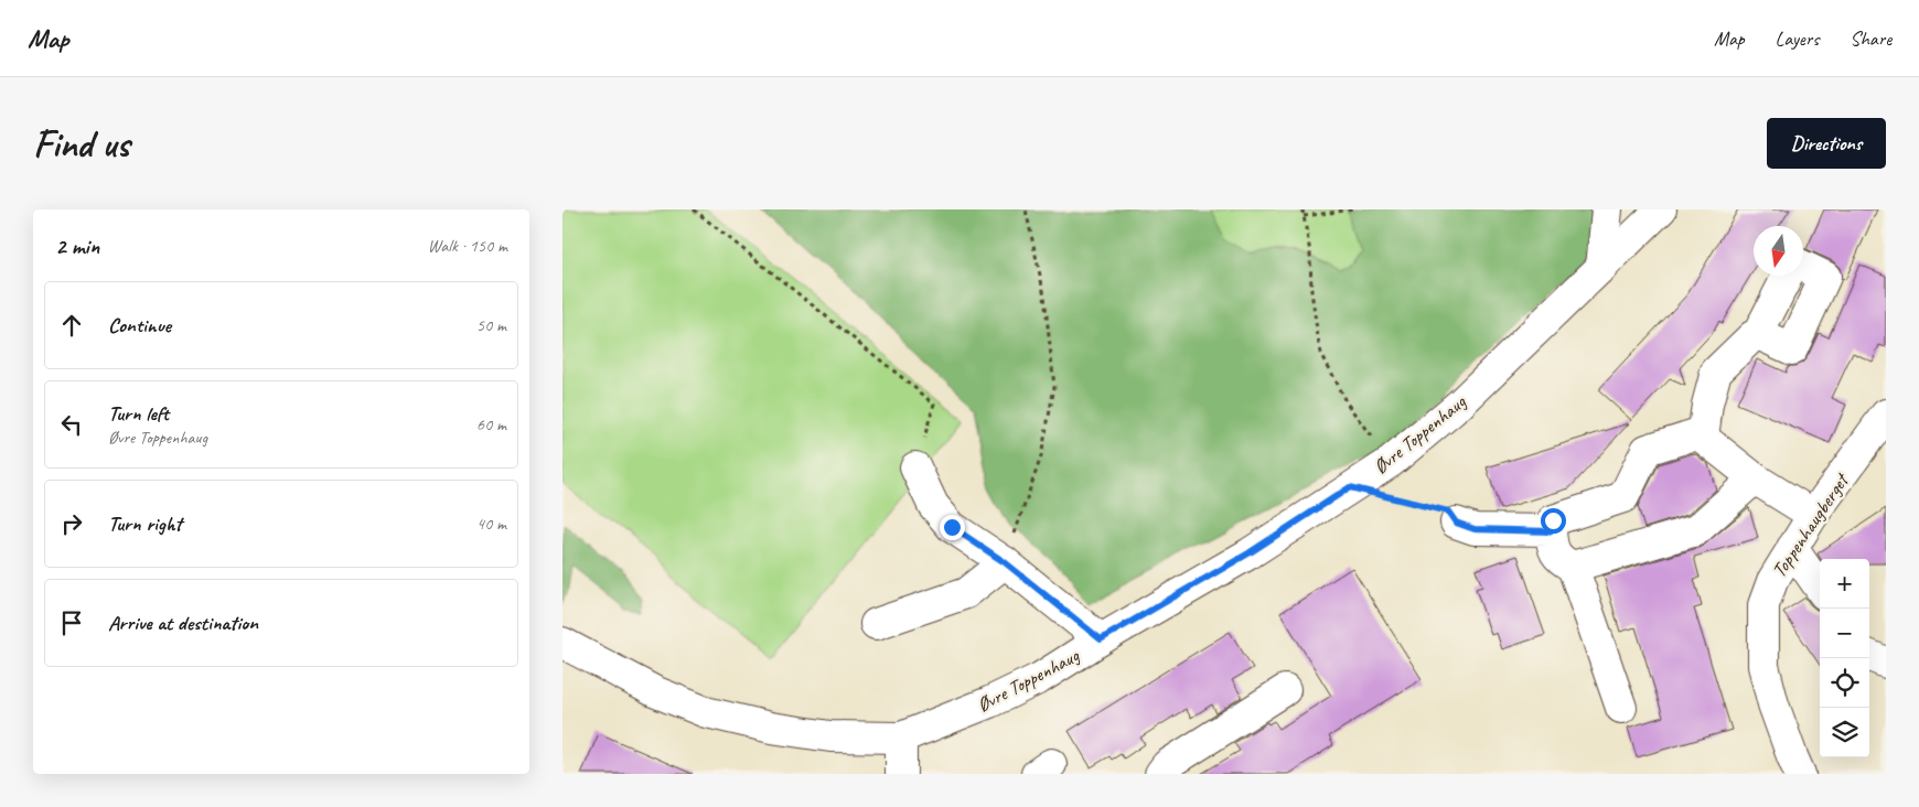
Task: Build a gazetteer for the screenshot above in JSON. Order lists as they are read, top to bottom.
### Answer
{
  "streets": {
    "street": ["Øvre Toppenhaug", "Toppenhaugberget"]
  },
  "north": "bottom",
  "page": {
    "header": "Map",
    "nav": ["Map", "Layers", "Share"],
    "buttons": "Directions",
    "title": "Find us",
    "heading": ["2 min", "Walk · 150 m"],
    "list": [
      ["Continue", "50 m"],
      ["Turn left", "Øvre Toppenhaug", "60 m"],
      ["Turn right", "40 m"],
      "Arrive at destination"
    ],
    "map_buttons": ["+", "−"]
  }
}
